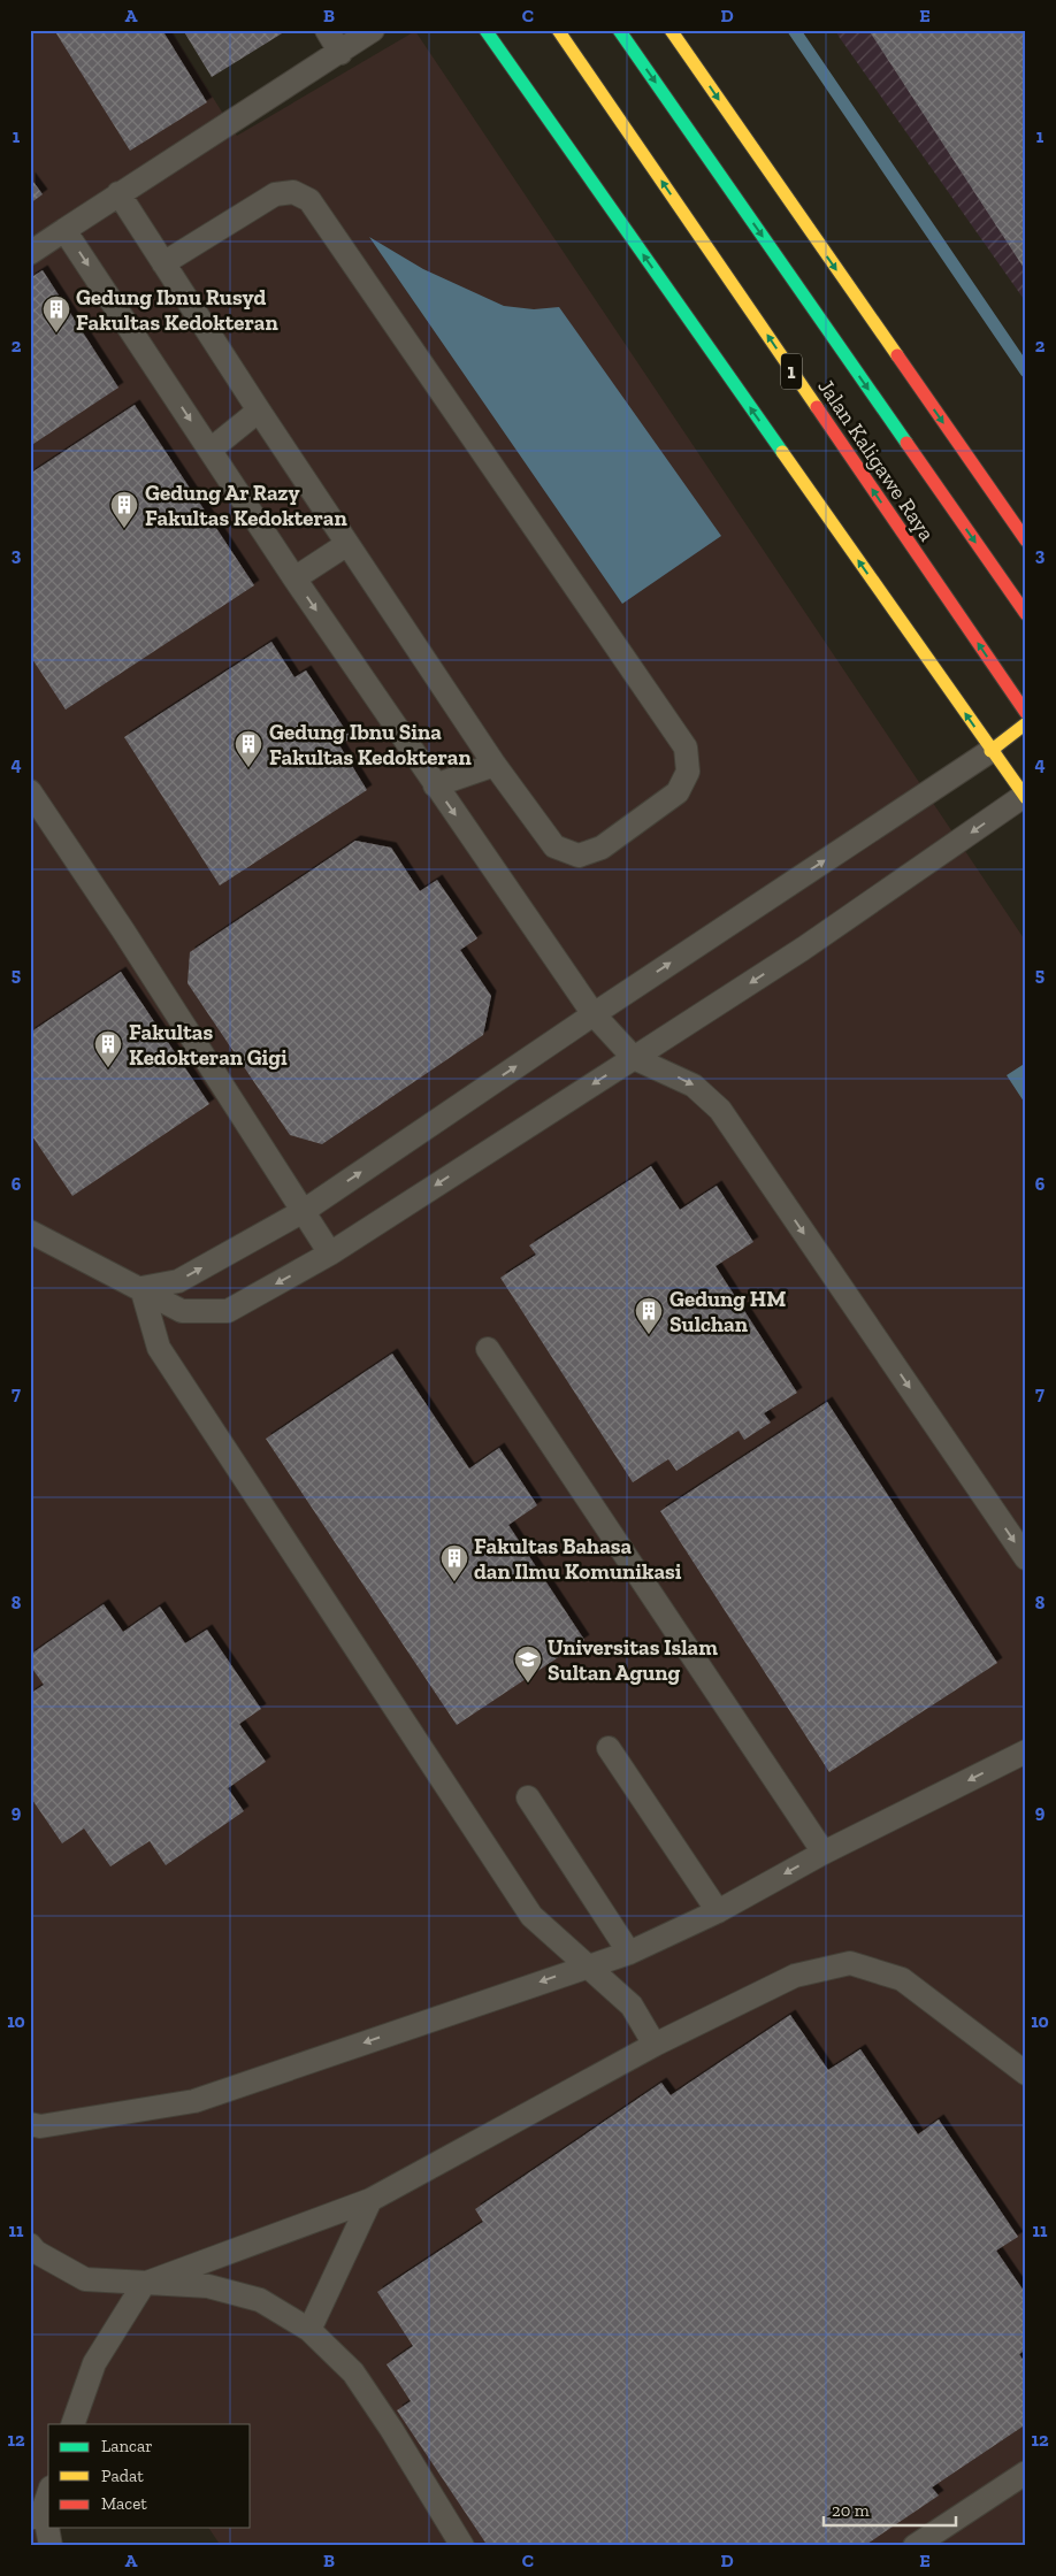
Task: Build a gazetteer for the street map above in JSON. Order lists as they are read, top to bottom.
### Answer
{
  "streets": {
    "highway": ["1", "Jalan Kaligawe Raya"]
  },
  "places": {
    "building": [
      "Gedung Ibnu Rusyd Fakultas Kedokteran",
      "Gedung Ar Razy Fakultas Kedokteran",
      "Gedung Ibnu Sina Fakultas Kedokteran",
      "Fakultas Kedokteran Gigi",
      "Gedung HM Sulchan",
      "Fakultas Bahasa dan Ilmu Komunikasi"
    ],
    "school or university": ["Universitas Islam Sultan Agung"]
  },
  "legend": ["Lancar", "Padat", "Macet"],
  "scale_bar": "20 m",
  "grid": {
    "columns": [
      "A",
      "B",
      "C",
      "D",
      "E"
    ],
    "rows": [
      "1",
      "2",
      "3",
      "4",
      "5",
      "6",
      "7",
      "8",
      "9",
      "10",
      "11",
      "12"
    ]
  }
}
